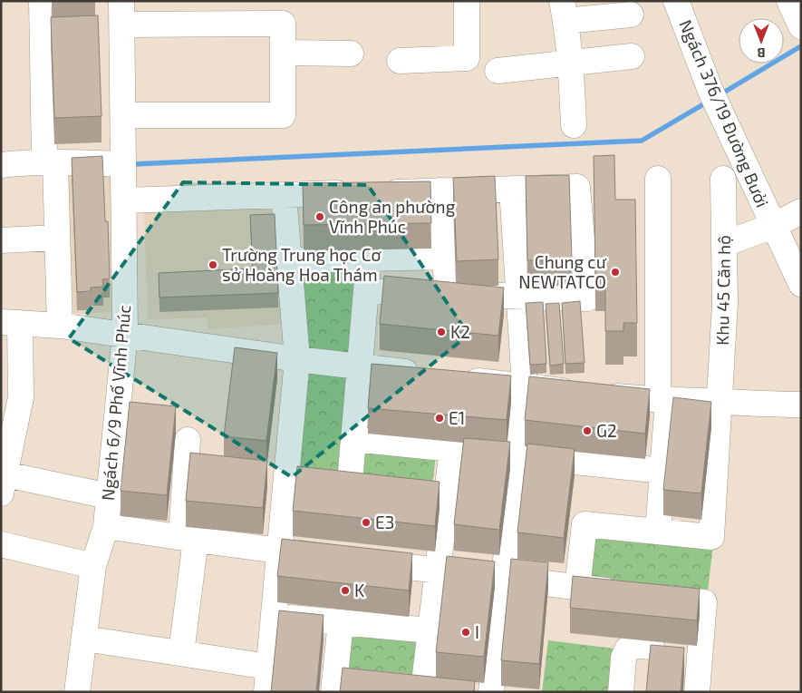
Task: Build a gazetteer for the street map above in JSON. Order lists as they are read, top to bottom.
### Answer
{
  "streets": {
    "street": ["Ngách 376/19 Đường Bưởi", "Khu 45 Căn hộ", "Ngách 6/9 Phố Vĩnh Phúc"]
  },
  "places": [
    "Công an phường Vĩnh Phúc",
    "Trường Trung học Cơ sở Hoàng Hoa Thám",
    "Chung cư NEWTATCO",
    "K2",
    "E1",
    "G2",
    "E3",
    "K",
    "I"
  ],
  "north": "bottom"
}
